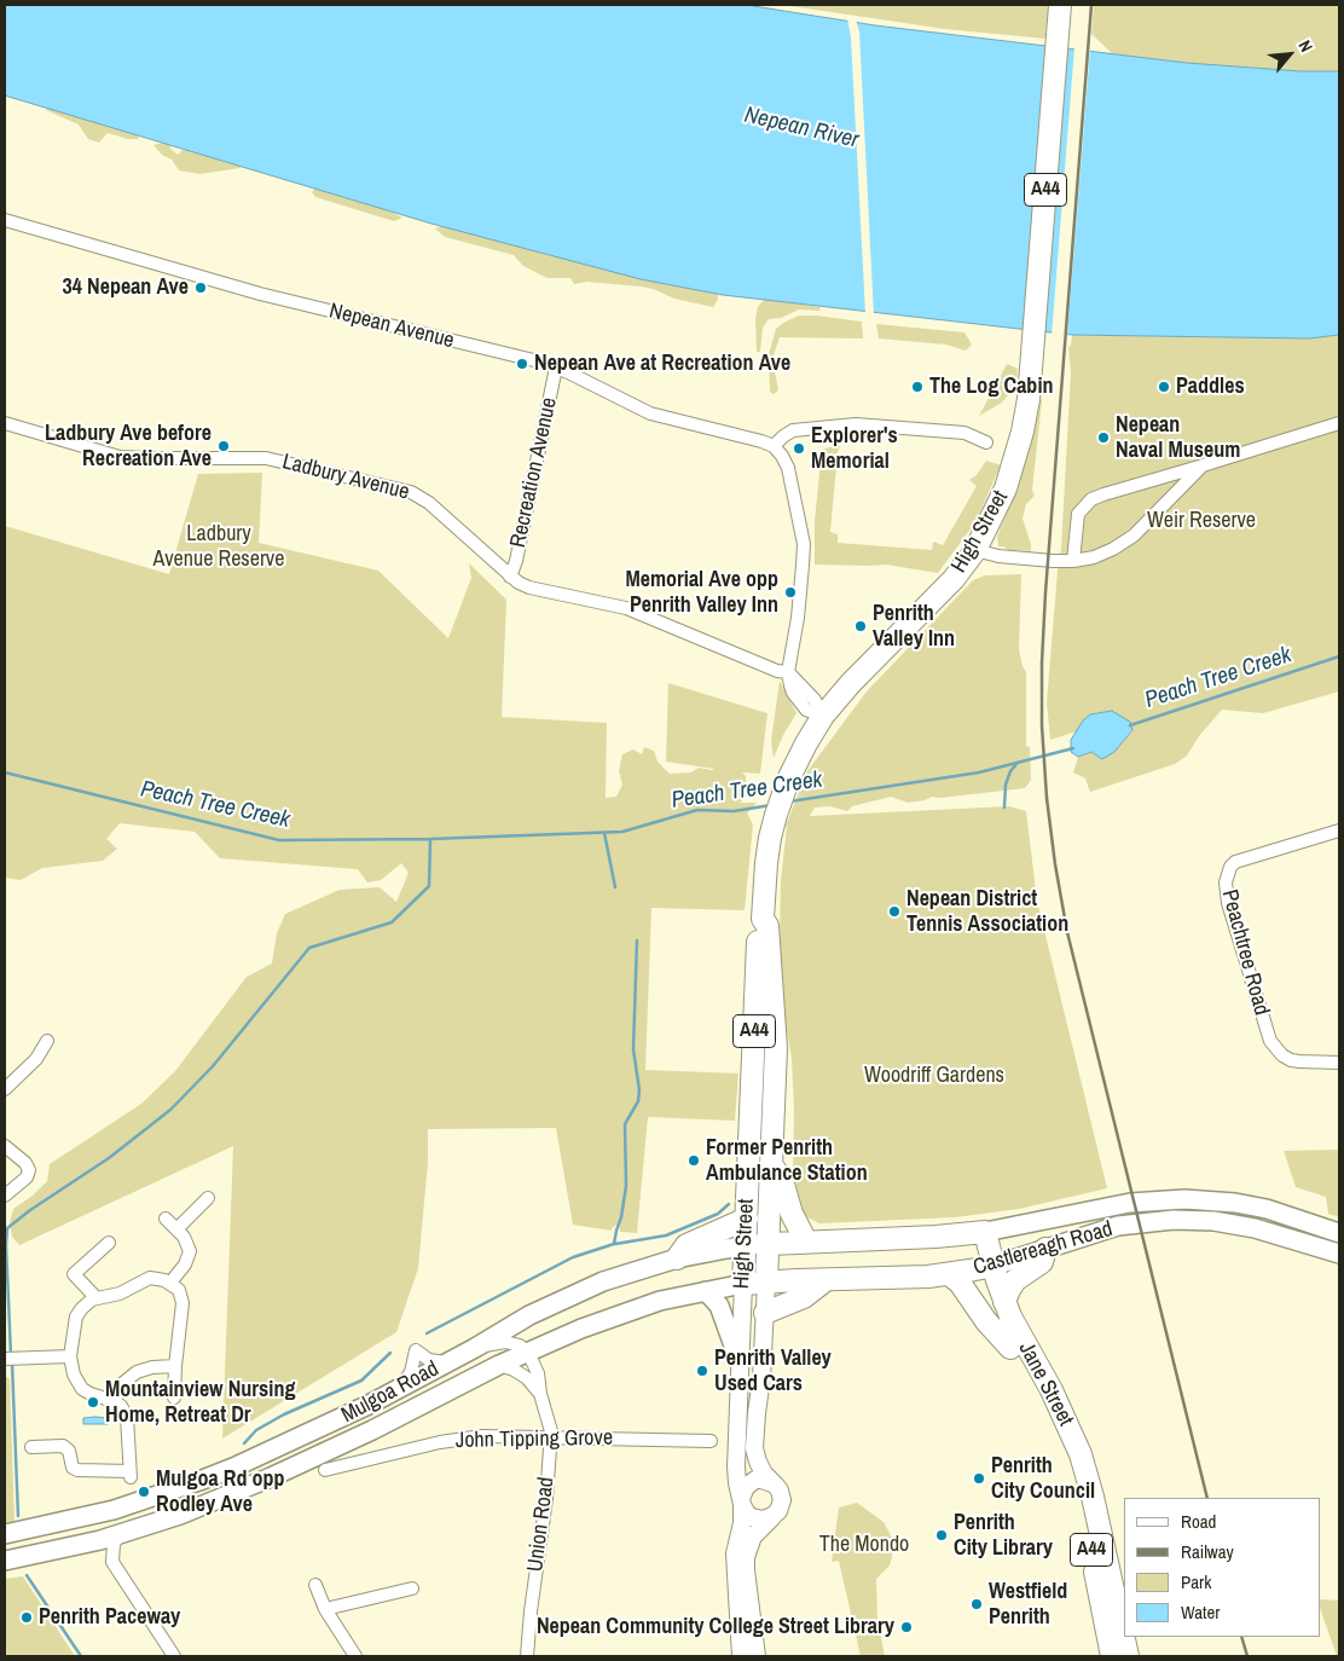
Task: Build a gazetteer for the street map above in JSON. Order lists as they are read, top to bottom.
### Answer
{
  "streets": {
    "highway": [
      "A44",
      "High Street",
      "Castlereagh Road",
      "Jane Street"
    ],
    "main road": ["Mulgoa Road"],
    "street": [
      "Nepean Avenue",
      "Recreation Avenue",
      "Ladbury Avenue",
      "Peachtree Road",
      "John Tipping Grove",
      "Union Road"
    ]
  },
  "crossings": [
    ["A44", "Castlereagh Road"],
    ["A44", "Jane Street"],
    ["Nepean Avenue", "Recreation Avenue"],
    ["Recreation Avenue", "Ladbury Avenue"],
    ["High Street", "Castlereagh Road"],
    ["High Street", "Mulgoa Road"],
    ["Castlereagh Road", "Jane Street"],
    ["Castlereagh Road", "Mulgoa Road"],
    ["Mulgoa Road", "Union Road"],
    ["John Tipping Grove", "Union Road"]
  ],
  "water": ["Nepean River", "Peach Tree Creek"],
  "parks": [
    "Weir Reserve",
    "Ladbury Avenue Reserve",
    "Woodriff Gardens",
    "The Mondo"
  ],
  "places": [
    "34 Nepean Ave",
    "Nepean Ave at Recreation Ave",
    "The Log Cabin",
    "Paddles",
    "Nepean Naval Museum",
    "Ladbury Ave before Recreation Ave",
    "Explorer's Memorial",
    "Memorial Ave opp Penrith Valley Inn",
    "Penrith Valley Inn",
    "Nepean District Tennis Association",
    "Former Penrith Ambulance Station",
    "Penrith Valley Used Cars",
    "Mountainview Nursing Home, Retreat Dr",
    "Penrith City Council",
    "Mulgoa Rd opp Rodley Ave",
    "Penrith City Library",
    "Westfield Penrith",
    "Penrith Paceway",
    "Nepean Community College Street Library"
  ],
  "legend": [
    "Road",
    "Railway",
    "Park",
    "Water"
  ],
  "north": "top right"
}
